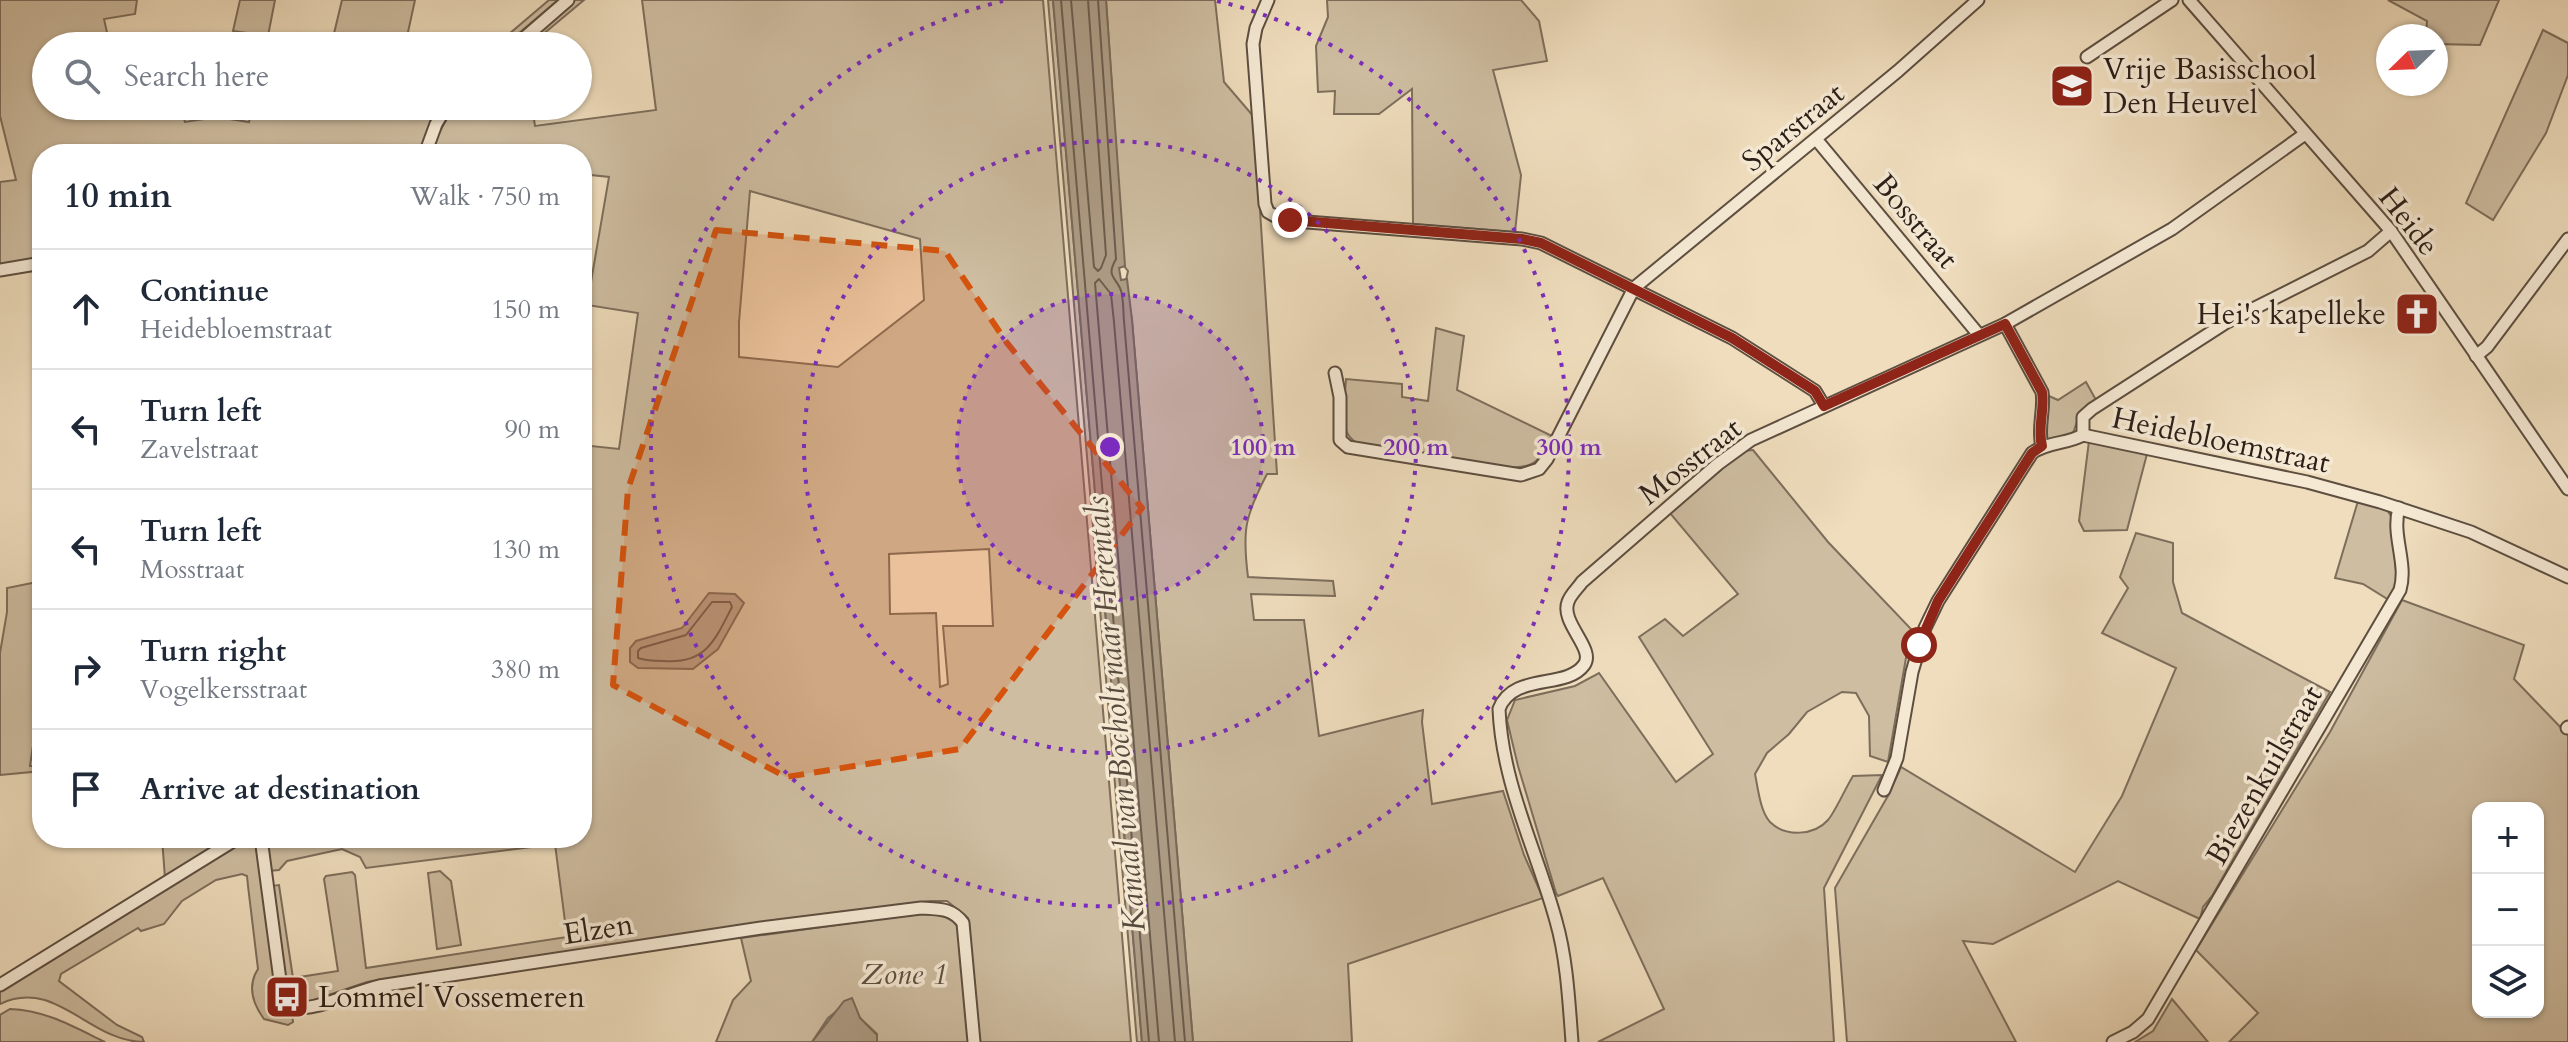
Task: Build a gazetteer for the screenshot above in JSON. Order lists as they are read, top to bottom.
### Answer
{
  "streets": {
    "street": [
      "Sparstraat",
      "Bosstraat",
      "Heide",
      "Heidebloemstraat",
      "Mosstraat",
      "Biezenkuilstraat",
      "Elzen"
    ]
  },
  "crossings": [
    ["Sparstraat", "Bosstraat"],
    ["Bosstraat", "Mosstraat"],
    ["Heide", "Mosstraat"],
    ["Heidebloemstraat", "Biezenkuilstraat"]
  ],
  "water": ["Kanaal van Bocholt naar Herentals"],
  "parks": ["Zone 1"],
  "places": {
    "school or university": ["Vrije Basisschool Den Heuvel"],
    "church": ["Hei's kapelleke"],
    "bus stop": ["Lommel Vossemeren"]
  },
  "north": "bottom left",
  "page": {
    "search": "Search here",
    "heading": ["10 min", "Walk · 750 m"],
    "list": [
      ["Continue", "Heidebloemstraat", "150 m"],
      ["Turn left", "Zavelstraat", "90 m"],
      ["Turn left", "Mosstraat", "130 m"],
      ["Turn right", "Vogelkersstraat", "380 m"],
      "Arrive at destination"
    ],
    "map_buttons": ["+", "−"]
  },
  "rings": ["100 m", "200 m", "300 m"]
}
